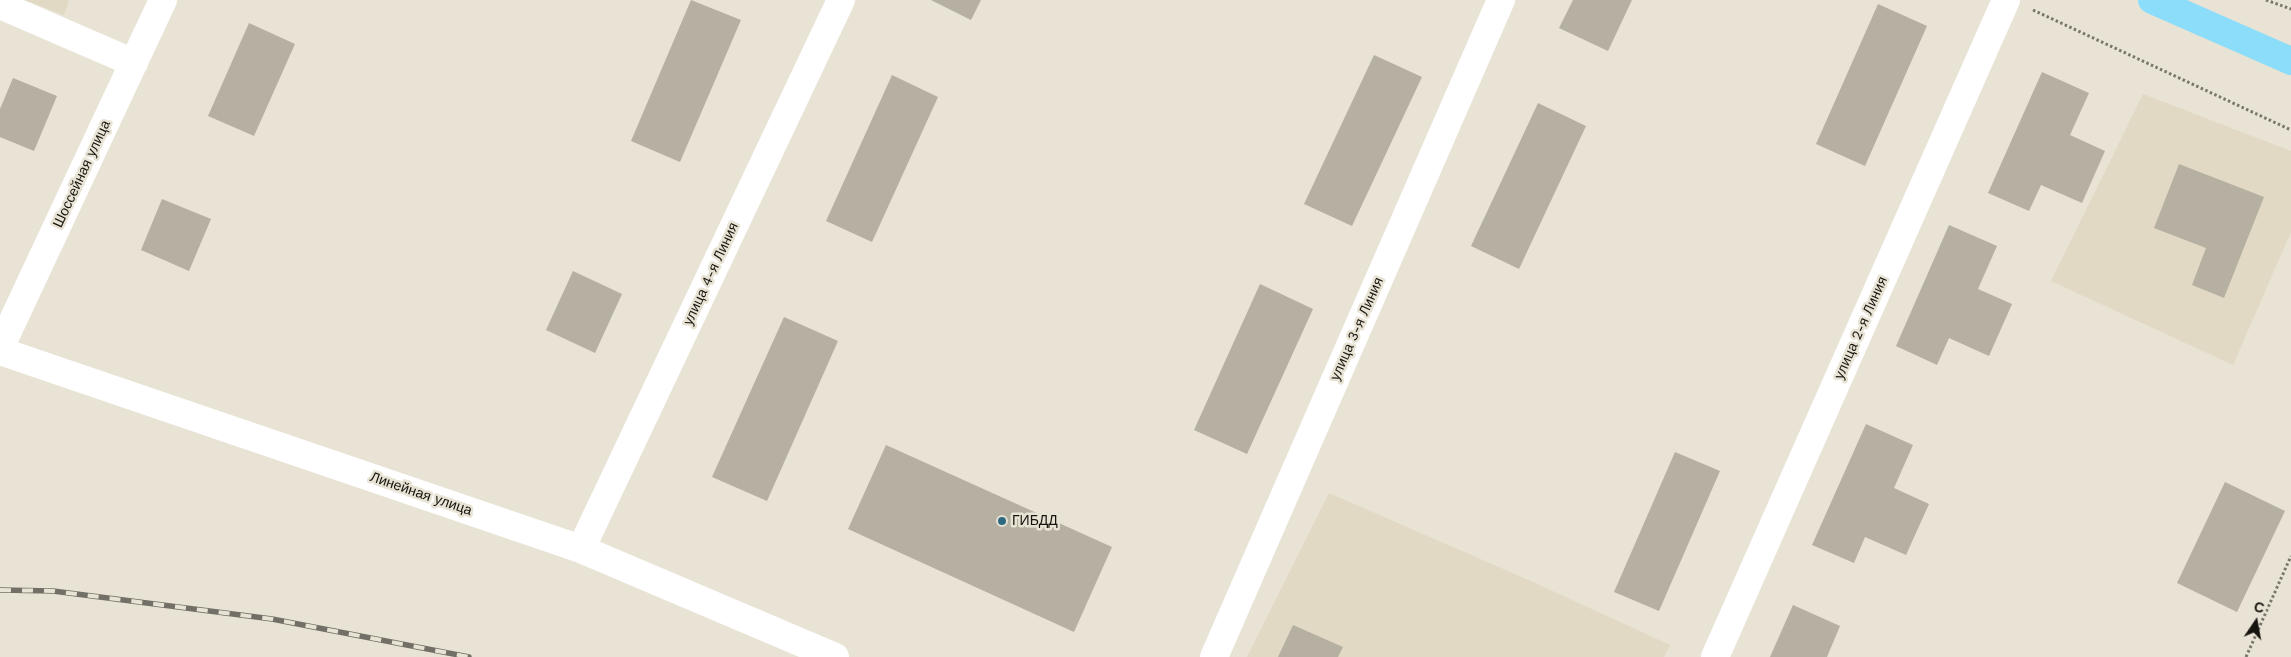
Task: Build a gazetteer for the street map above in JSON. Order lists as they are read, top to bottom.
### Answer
{
  "streets": {
    "street": [
      "Шоссейная улица",
      "улица 4-я Линия",
      "улица 2-я Линия",
      "улица 3-я Линия",
      "Линейная улица"
    ]
  },
  "crossings": [
    ["Шоссейная улица", "Линейная улица"],
    ["улица 4-я Линия", "Линейная улица"]
  ],
  "places": ["ГИБДД"],
  "north": "top"
}
